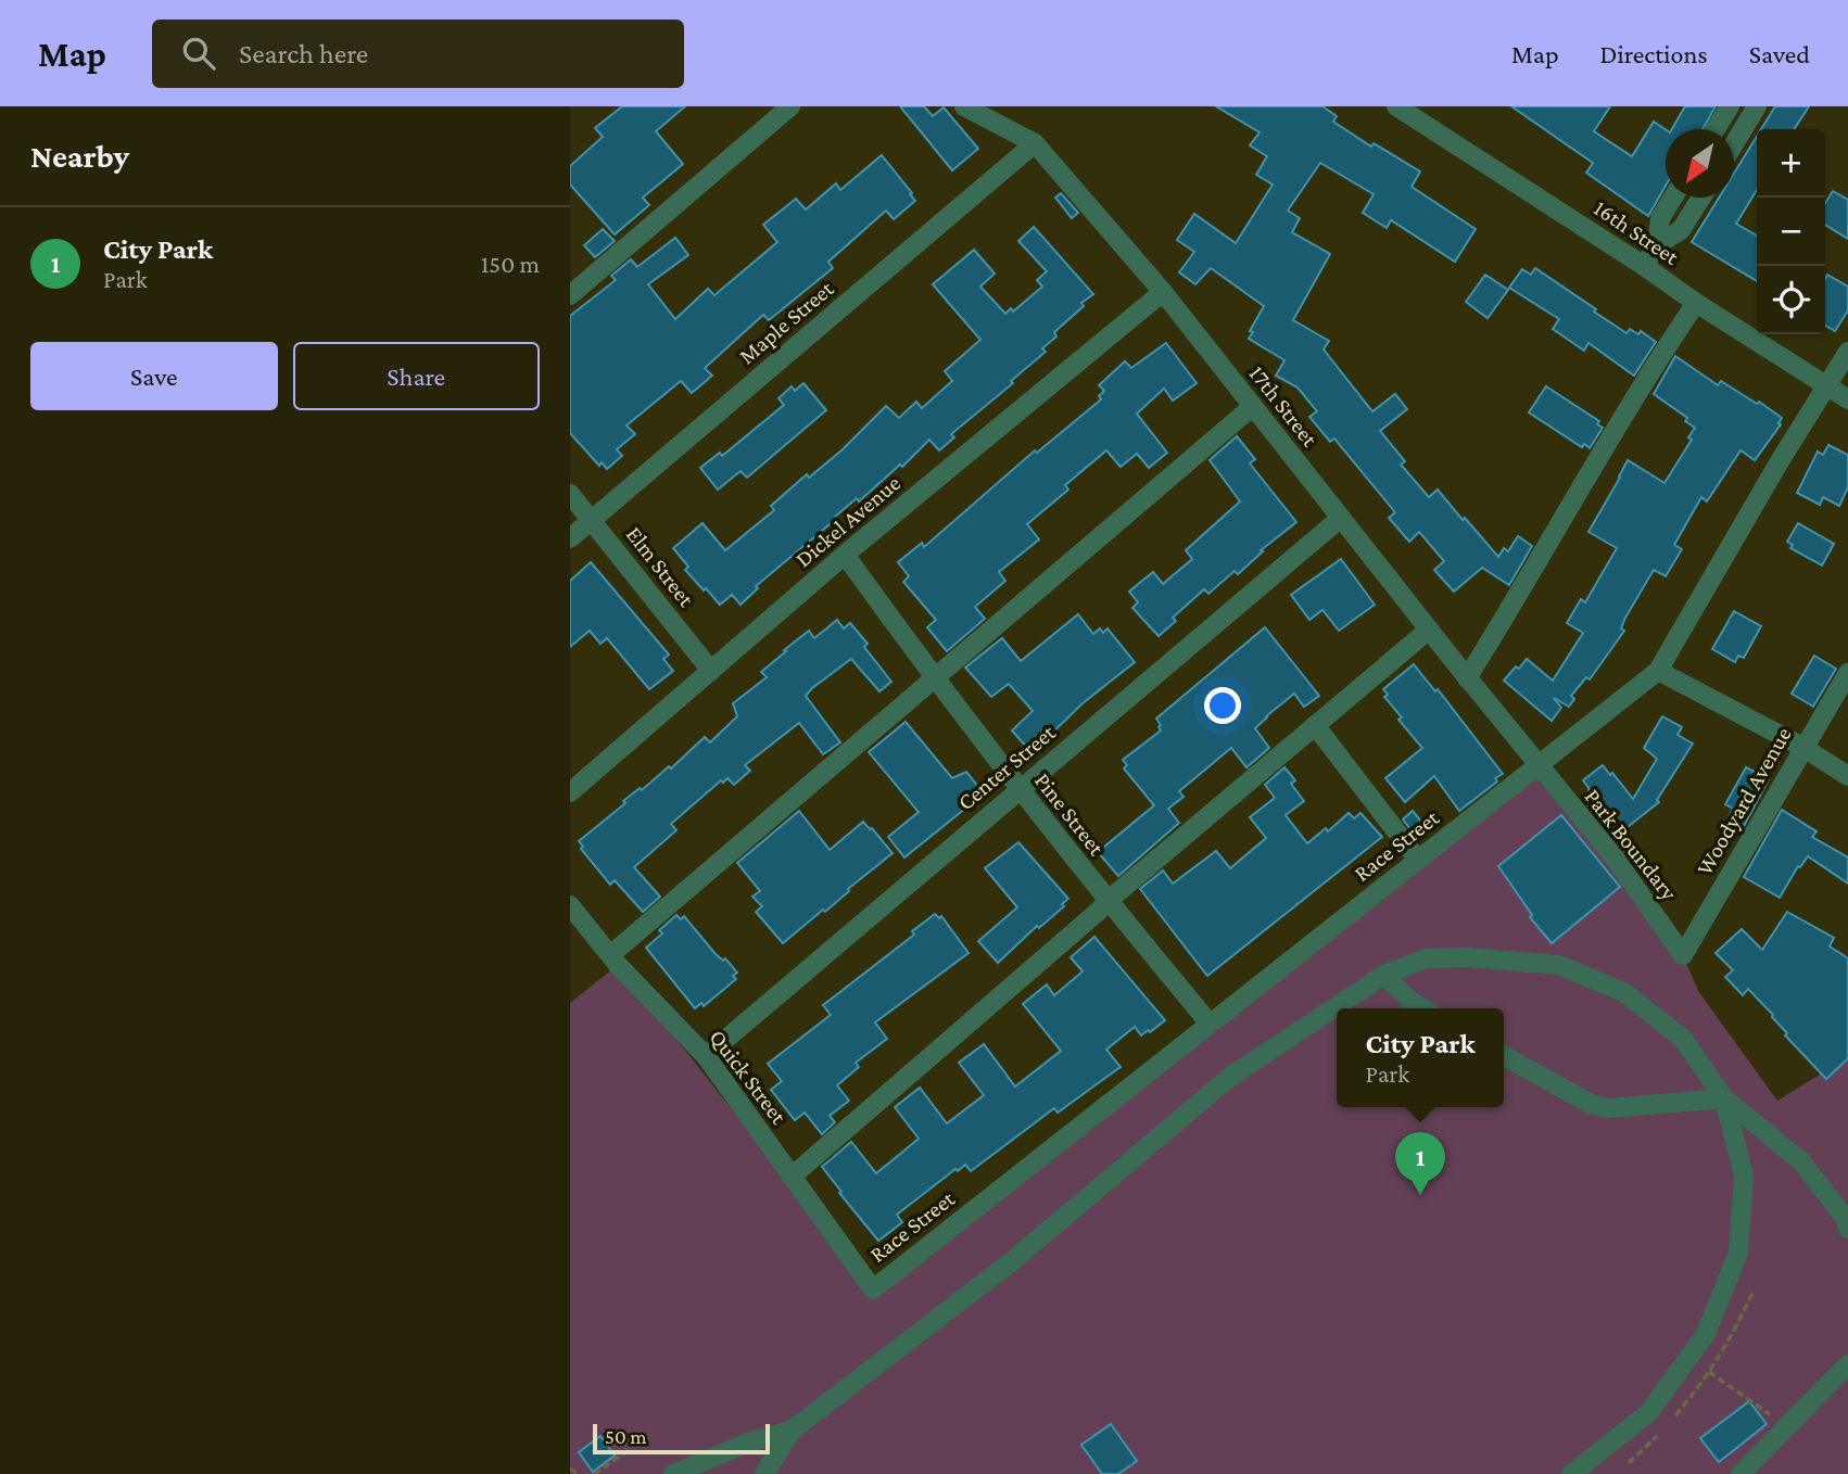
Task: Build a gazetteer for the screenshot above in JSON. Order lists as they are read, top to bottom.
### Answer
{
  "streets": {
    "street": [
      "16th Street",
      "Maple Street",
      "17th Street",
      "Dickel Avenue",
      "Elm Street",
      "Center Street",
      "Woodyard Avenue",
      "Pine Street",
      "Park Boundary",
      "Race Street",
      "Quick Street"
    ]
  },
  "crossings": [
    ["16th Street", "Race Street"],
    ["Maple Street", "17th Street"],
    ["Maple Street", "Elm Street"],
    ["17th Street", "Dickel Avenue"],
    ["17th Street", "Center Street"],
    ["17th Street", "Park Boundary"],
    ["17th Street", "Race Street"],
    ["Dickel Avenue", "Elm Street"],
    ["Dickel Avenue", "Pine Street"],
    ["Center Street", "Pine Street"],
    ["Center Street", "Quick Street"],
    ["Woodyard Avenue", "Park Boundary"],
    ["Pine Street", "Race Street"],
    ["Park Boundary", "Race Street"],
    ["Race Street", "Quick Street"]
  ],
  "scale_bar": "50 m",
  "north": "bottom left",
  "page": {
    "header": "Map",
    "search": "Search here",
    "nav": ["Map", "Directions", "Saved"],
    "heading": "Nearby",
    "map_buttons": ["+", "−"],
    "list": [
      {
        "mark": "1",
        "name": "City Park",
        "note": "Park",
        "value": "150 m"
      }
    ],
    "buttons": ["Save", "Share"],
    "popup": ["City Park", "Park"],
    "pins": "1",
    "scale": "50 m"
  }
}
